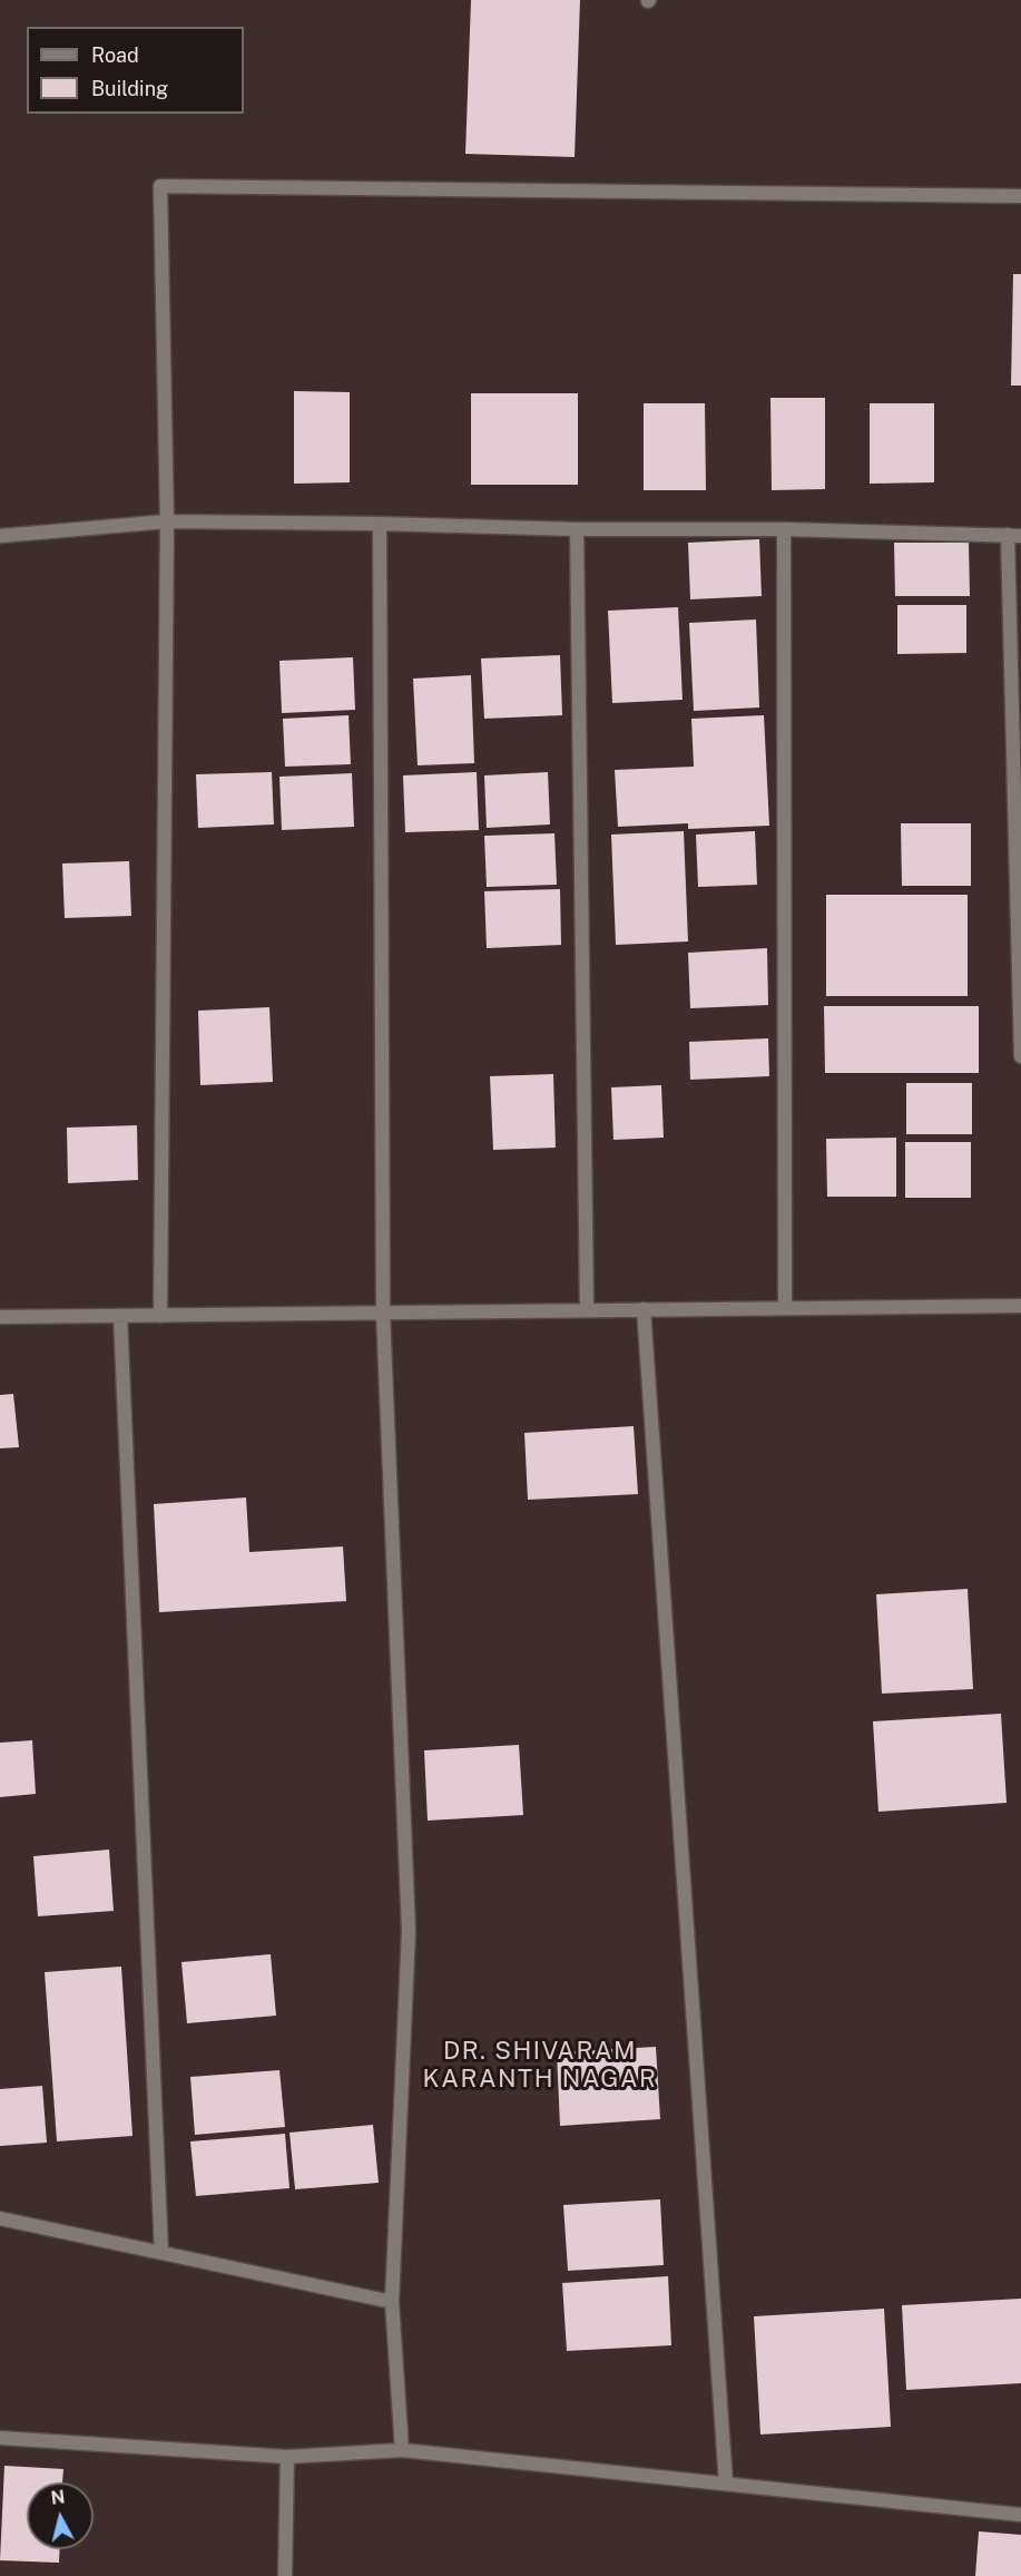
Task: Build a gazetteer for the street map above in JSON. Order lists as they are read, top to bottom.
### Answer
{
  "districts": ["DR. SHIVARAM KARANTH NAGAR"],
  "legend": ["Road", "Building"],
  "north": "top"
}
